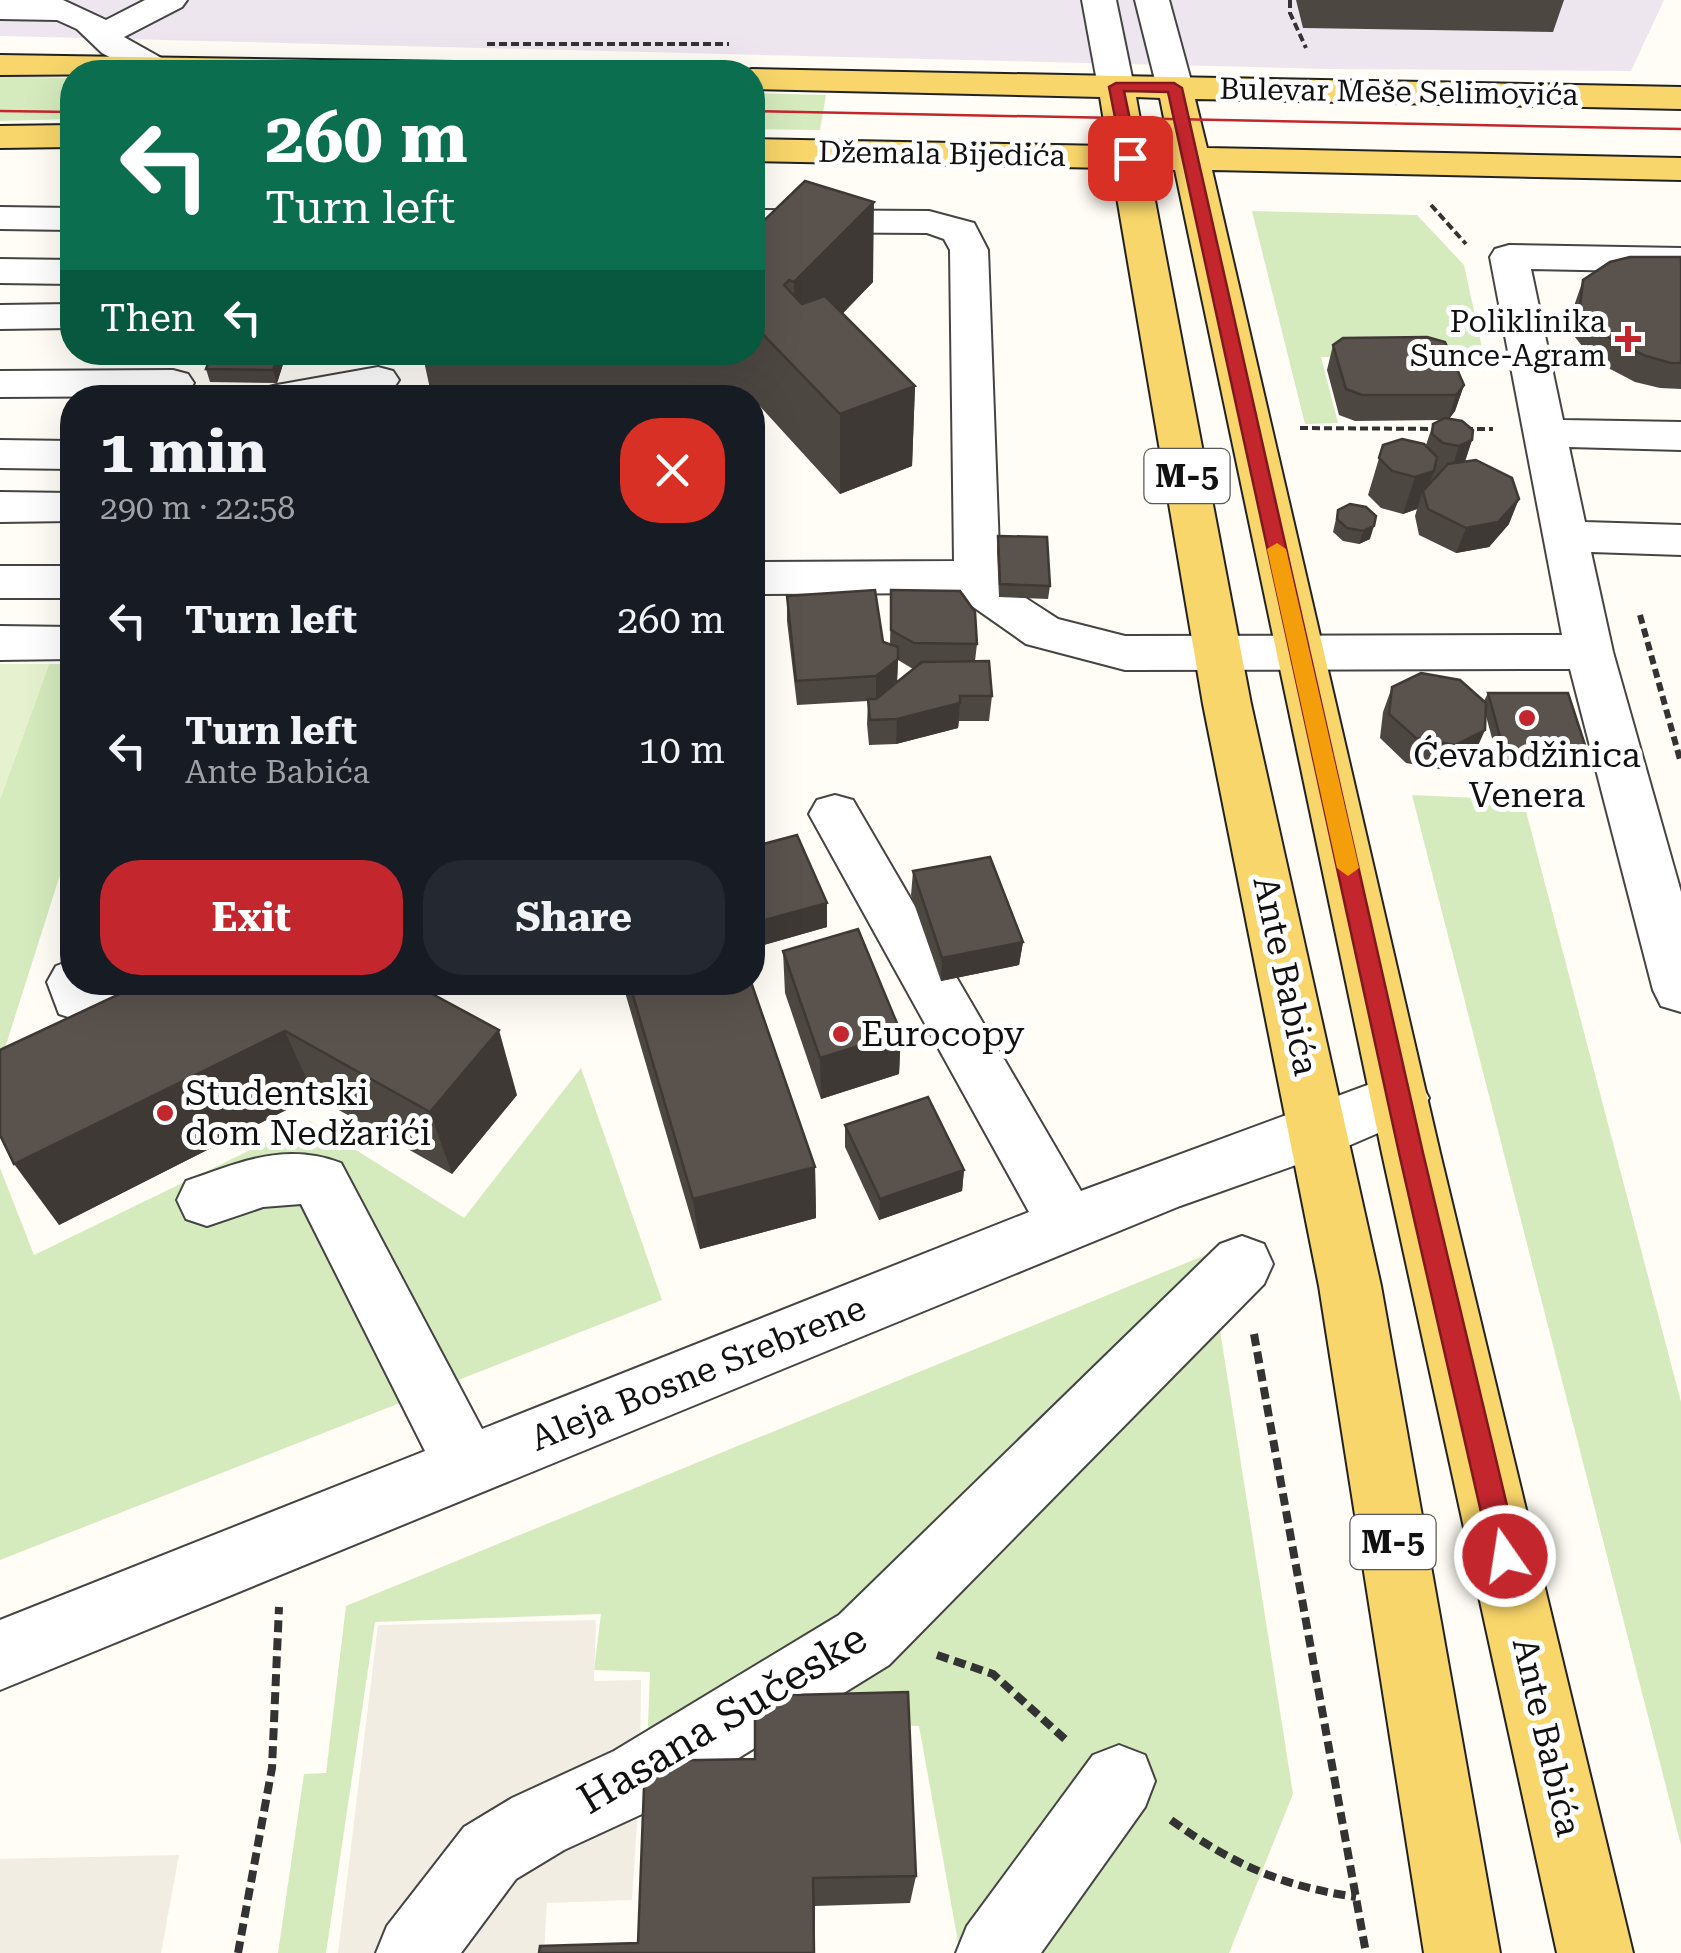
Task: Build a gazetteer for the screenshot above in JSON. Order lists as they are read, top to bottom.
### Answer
{
  "streets": {
    "main road": [
      "Bulevar Meše Selimovića",
      "Džemala Bijedića",
      "M-5",
      "Ante Babića"
    ],
    "street": ["Aleja Bosne Srebrene", "Hasana Sučeske"]
  },
  "crossings": [
    ["Bulevar Meše Selimovića", "Džemala Bijedića"],
    ["Bulevar Meše Selimovića", "Ante Babića"],
    ["Džemala Bijedića", "Ante Babića"],
    ["Ante Babića", "Aleja Bosne Srebrene"]
  ],
  "places": {
    "health": ["Poliklinika Sunce-Agram"],
    "other": ["Ćevabdžinica Venera", "Eurocopy", "Studentski dom Nedžarići"]
  },
  "page": {
    "turn": ["260 m", "Turn left"],
    "then": "Then",
    "heading": ["1 min", "290 m · 22:58"],
    "list": [
      {
        "name": "Turn left",
        "value": "260 m"
      },
      {
        "name": "Turn left",
        "note": "Ante Babića",
        "value": "10 m"
      }
    ],
    "buttons": ["Exit", "Share"]
  }
}
